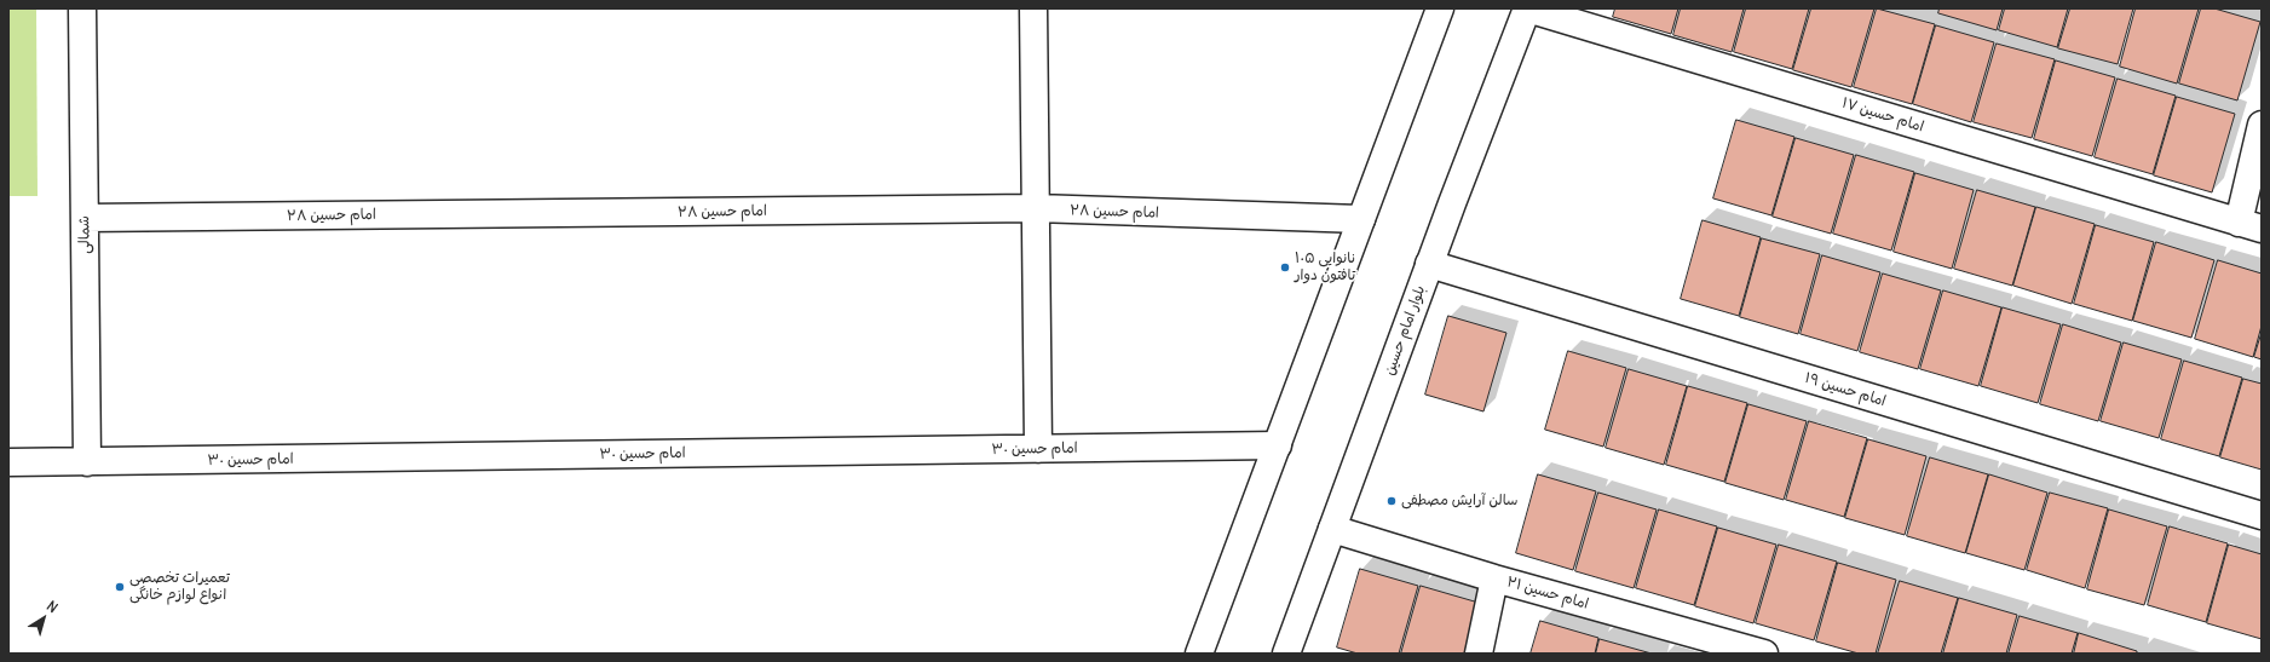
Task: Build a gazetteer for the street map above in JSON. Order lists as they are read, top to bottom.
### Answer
{
  "streets": {
    "street": [
      "امام حسین ۱۷",
      "امام حسین ۲۸",
      "شمالی",
      "بلوار امام حسین",
      "امام حسین ۱۹",
      "امام حسین ۳۰",
      "امام حسین ۲۱"
    ]
  },
  "crossings": [
    ["امام حسین ۱۷", "بلوار امام حسین"],
    ["امام حسین ۲۸", "شمالی"],
    ["شمالی", "امام حسین ۳۰"],
    ["بلوار امام حسین", "امام حسین ۱۹"],
    ["بلوار امام حسین", "امام حسین ۲۱"]
  ],
  "places": ["نانوایی ۱۰۵ تافتون دوار", "سالن آرایش مصطفی", "تعمیرات تخصصی انواع لوازم خانگی"],
  "north": "top right"
}
